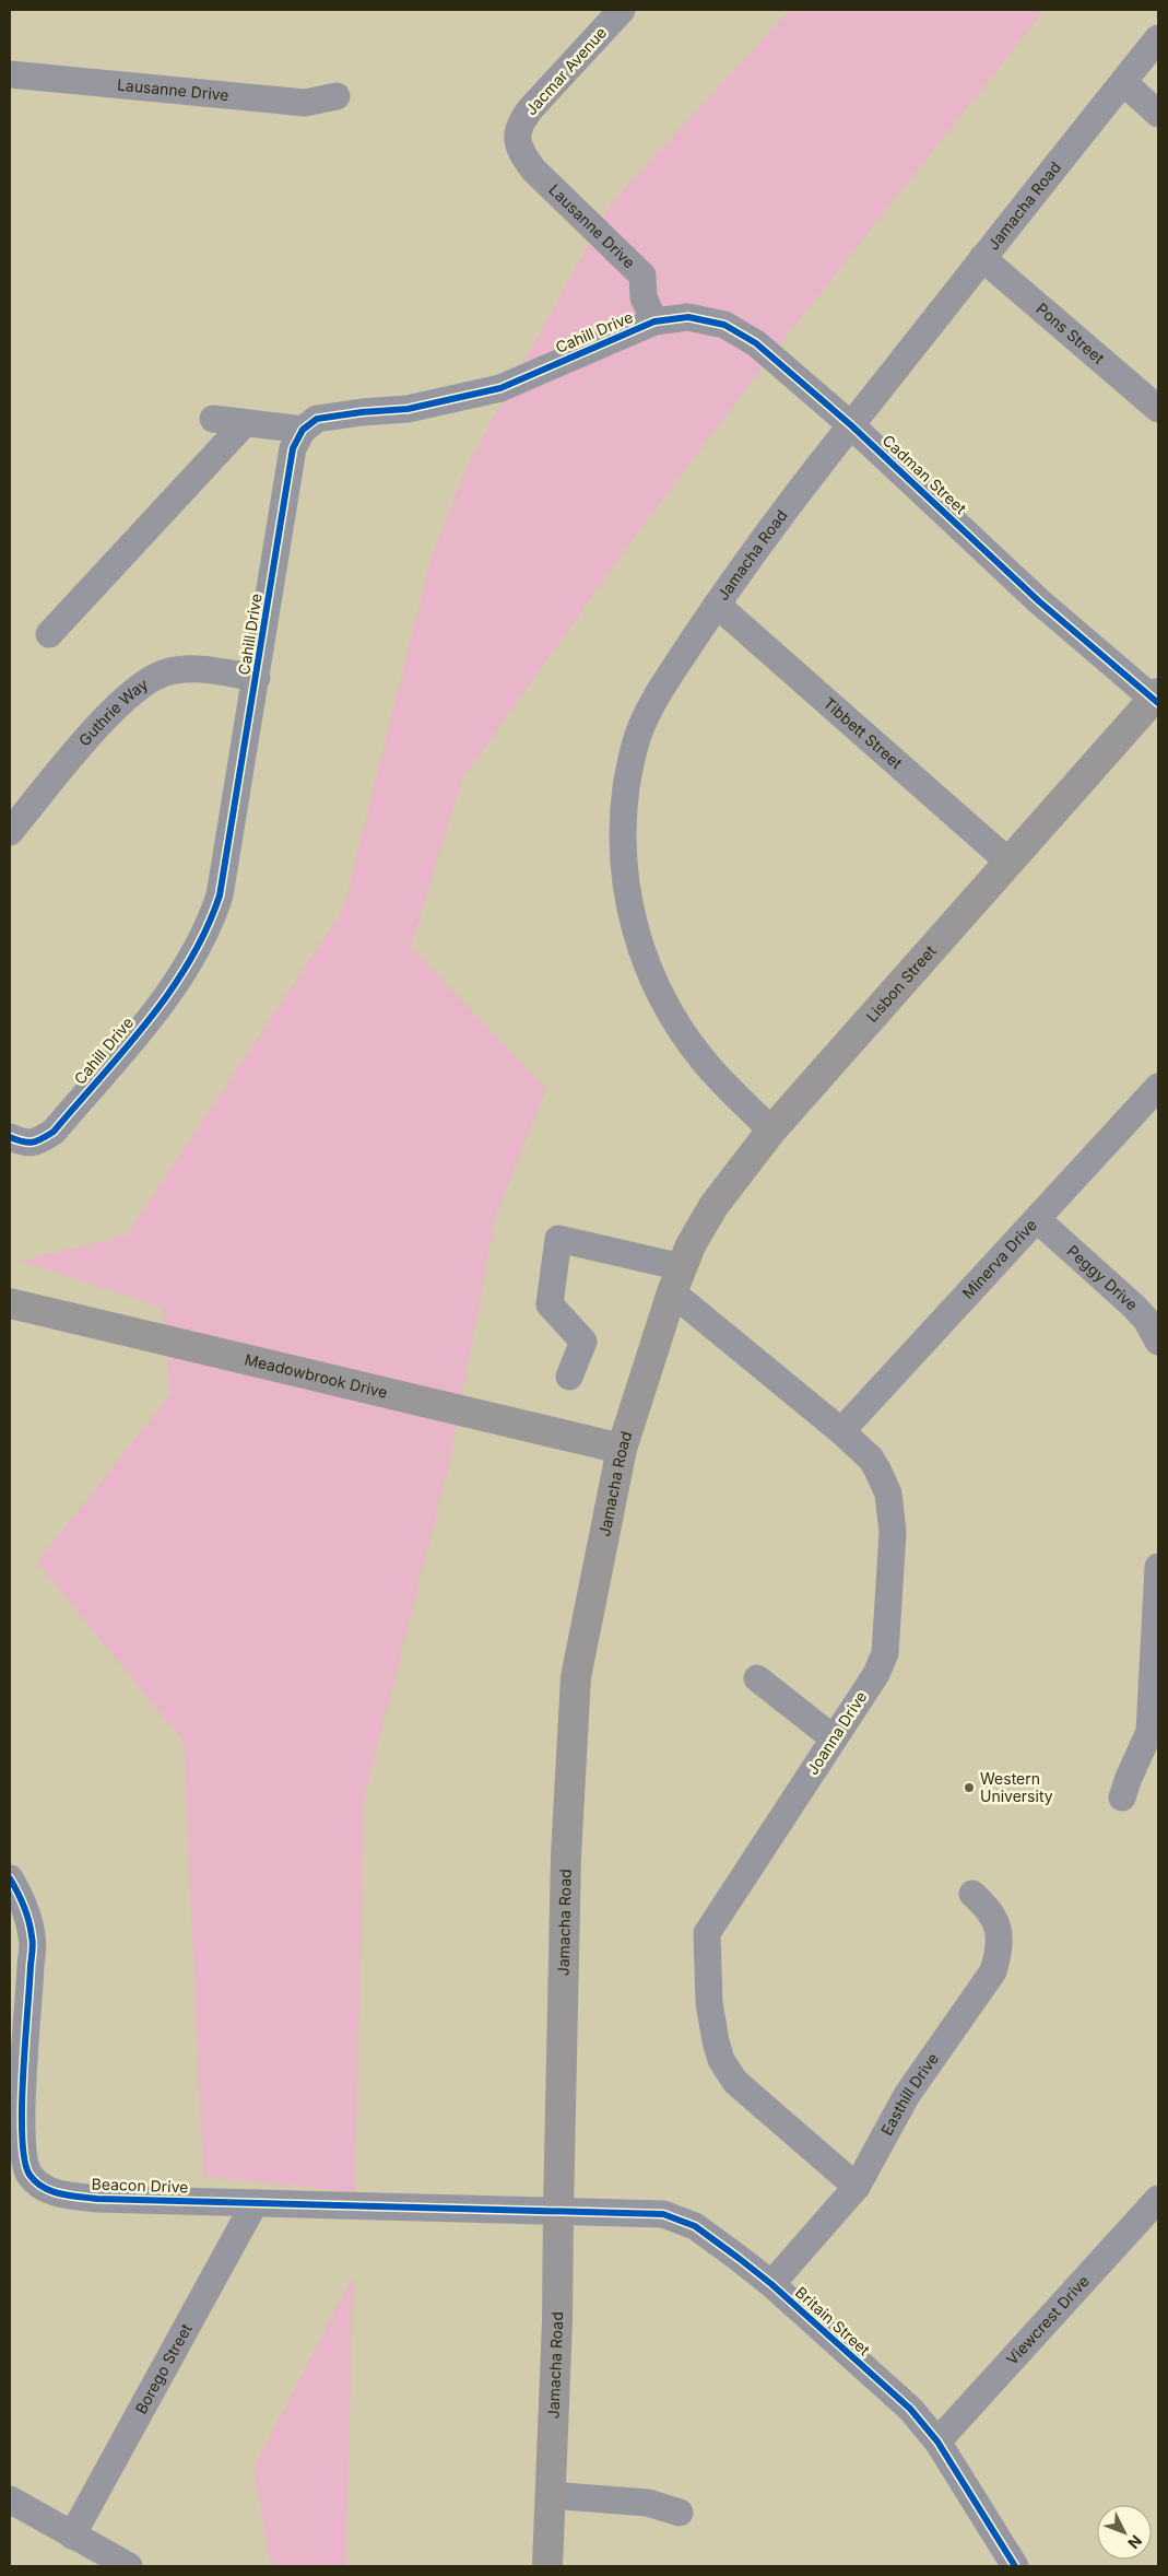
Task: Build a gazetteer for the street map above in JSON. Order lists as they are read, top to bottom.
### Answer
{
  "streets": {
    "main road": ["Jamacha Road", "Lisbon Street", "Meadowbrook Drive"],
    "street": [
      "Jacmar Avenue",
      "Lausanne Drive",
      "Cahill Drive",
      "Pons Street",
      "Cadman Street",
      "Guthrie Way",
      "Tibbett Street",
      "Minerva Drive",
      "Peggy Drive",
      "Joanna Drive",
      "Easthill Drive",
      "Beacon Drive",
      "Viewcrest Drive",
      "Britain Street",
      "Borego Street"
    ]
  },
  "crossings": [
    ["Jacmar Avenue", "Lausanne Drive"],
    ["Lausanne Drive", "Cahill Drive"],
    ["Lausanne Drive", "Cadman Street"],
    ["Jamacha Road", "Pons Street"],
    ["Jamacha Road", "Cadman Street"],
    ["Jamacha Road", "Tibbett Street"],
    ["Jamacha Road", "Lisbon Street"],
    ["Jamacha Road", "Meadowbrook Drive"],
    ["Jamacha Road", "Joanna Drive"],
    ["Jamacha Road", "Beacon Drive"],
    ["Jamacha Road", "Britain Street"],
    ["Cahill Drive", "Cadman Street"],
    ["Cahill Drive", "Guthrie Way"],
    ["Cadman Street", "Lisbon Street"],
    ["Tibbett Street", "Lisbon Street"],
    ["Lisbon Street", "Joanna Drive"],
    ["Minerva Drive", "Peggy Drive"],
    ["Minerva Drive", "Joanna Drive"],
    ["Joanna Drive", "Easthill Drive"],
    ["Easthill Drive", "Britain Street"],
    ["Beacon Drive", "Britain Street"],
    ["Beacon Drive", "Borego Street"],
    ["Viewcrest Drive", "Britain Street"]
  ],
  "places": ["Western University"],
  "north": "bottom right"
}
